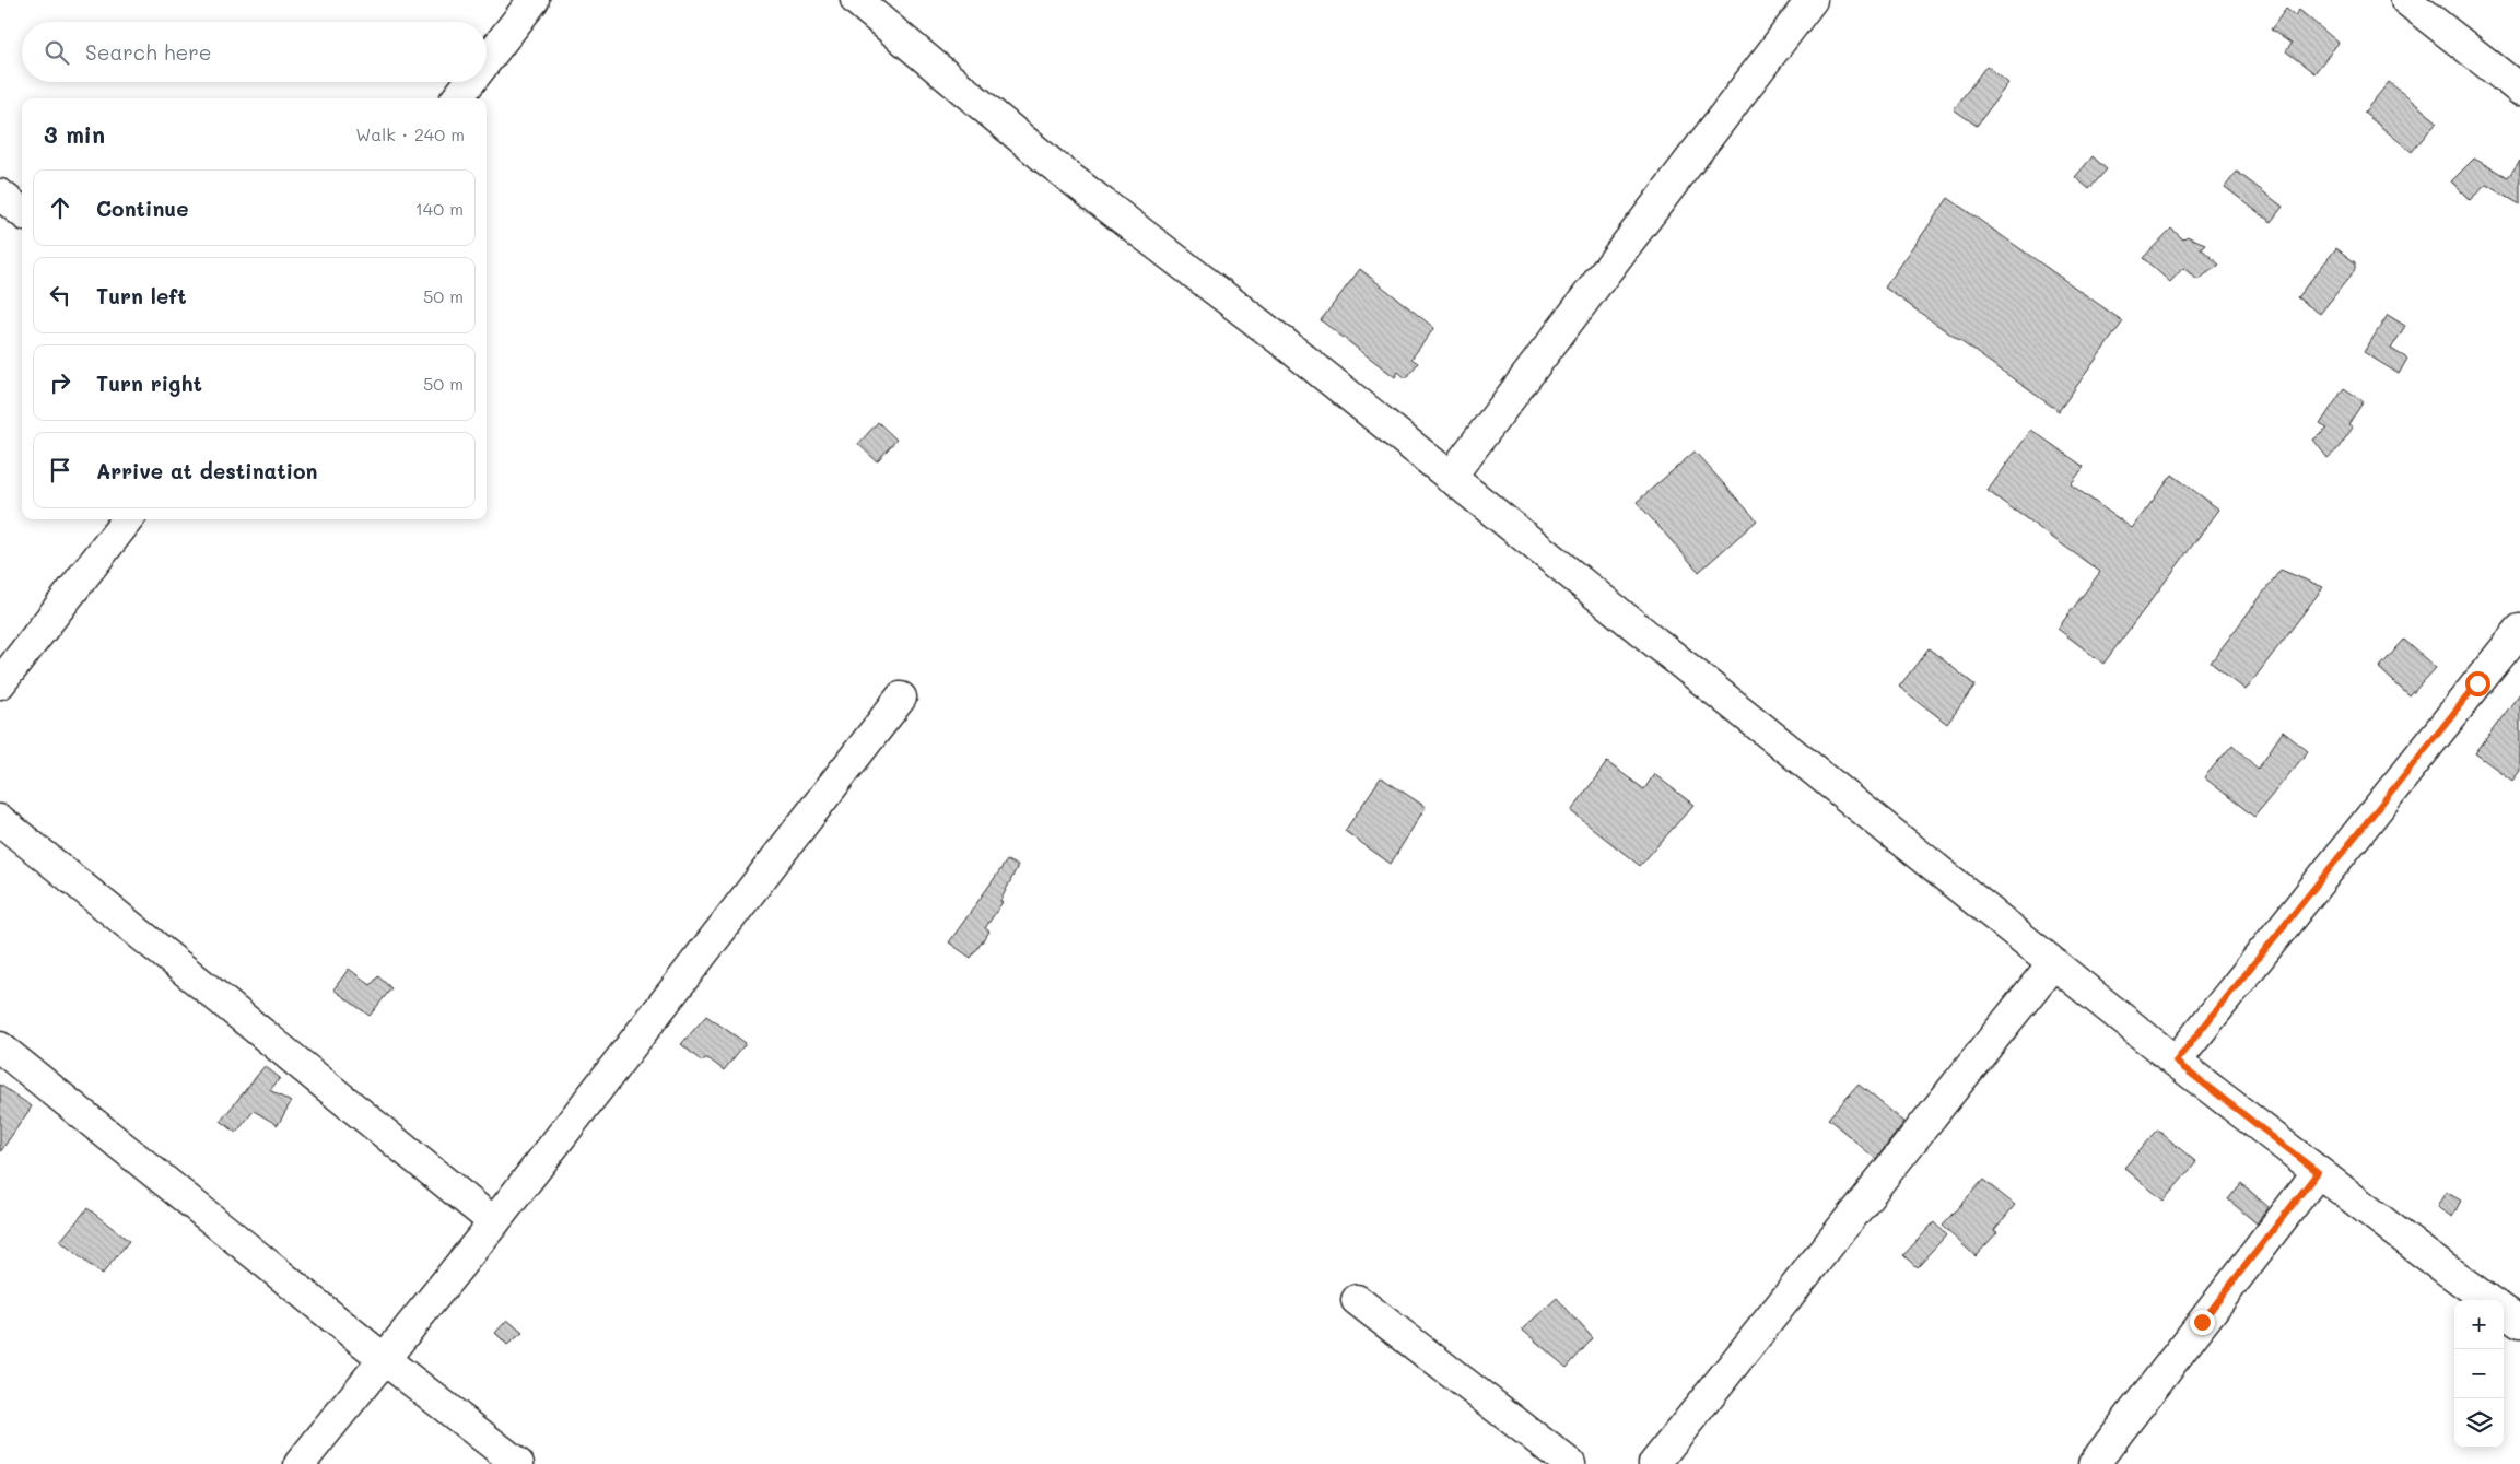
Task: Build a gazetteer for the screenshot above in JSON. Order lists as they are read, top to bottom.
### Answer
{
  "page": {
    "search": "Search here",
    "heading": ["3 min", "Walk · 240 m"],
    "list": [
      ["Continue", "140 m"],
      ["Turn left", "50 m"],
      ["Turn right", "50 m"],
      "Arrive at destination"
    ],
    "map_buttons": ["+", "−"]
  }
}
